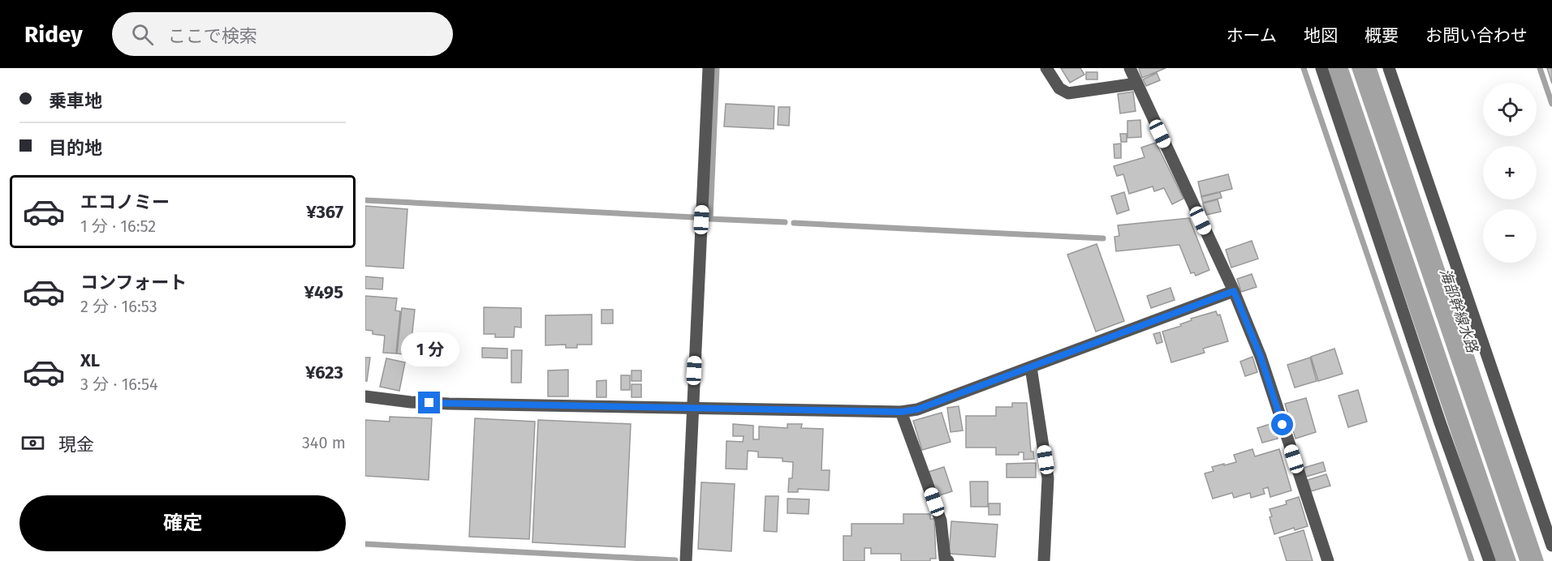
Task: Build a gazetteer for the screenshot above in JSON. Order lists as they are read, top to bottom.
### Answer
{
  "water": ["海部幹線水路"],
  "page": {
    "header": "Ridey",
    "search": "ここで検索",
    "nav": [
      "ホーム",
      "地図",
      "概要",
      "お問い合わせ"
    ],
    "banner": ["乗車地", "目的地"],
    "map_buttons": ["+", "−"],
    "list": [
      {
        "name": "エコノミー",
        "note": "1 分 · 16:52",
        "value": "¥367"
      },
      {
        "name": "コンフォート",
        "note": "2 分 · 16:53",
        "value": "¥495"
      },
      {
        "name": "XL",
        "note": "3 分 · 16:54",
        "value": "¥623"
      }
    ],
    "bubble": "1 分",
    "pay": ["現金", "340 m"],
    "buttons": "確定"
  }
}
